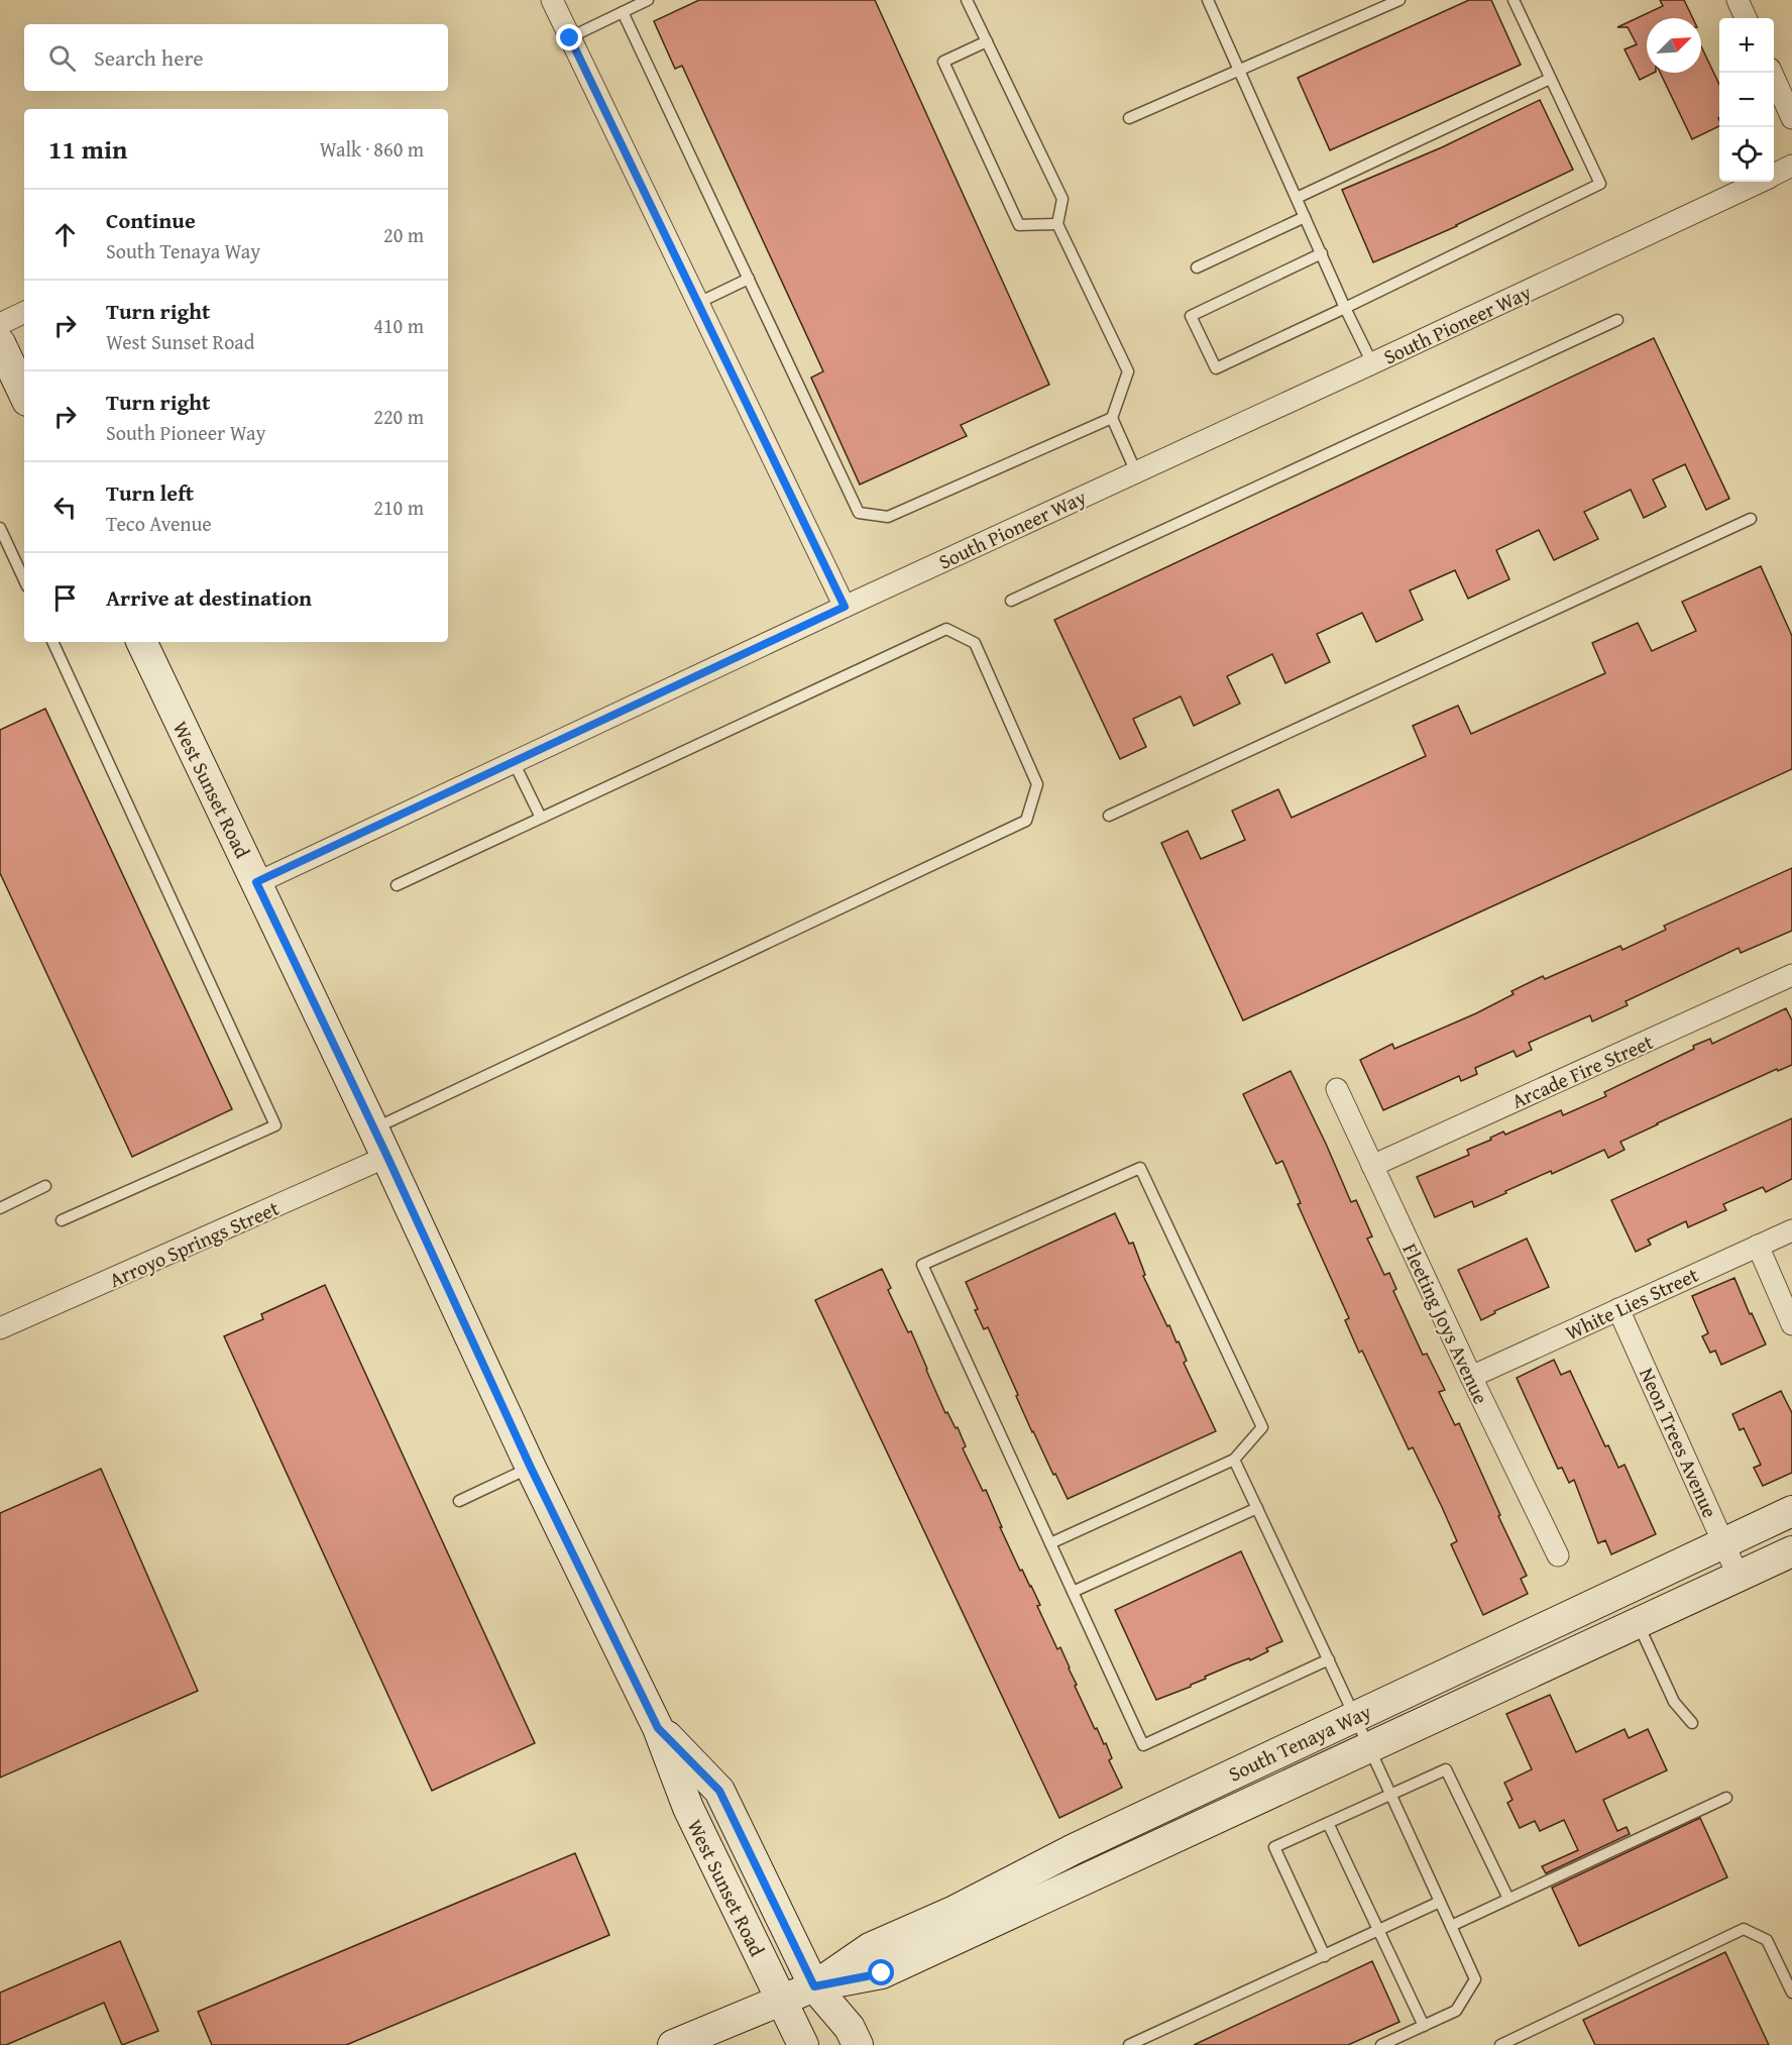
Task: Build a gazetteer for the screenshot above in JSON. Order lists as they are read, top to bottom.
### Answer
{
  "streets": {
    "street": [
      "South Pioneer Way",
      "West Sunset Road",
      "Arcade Fire Street",
      "Arroyo Springs Street",
      "White Lies Street",
      "Fleeting Joys Avenue",
      "Neon Trees Avenue",
      "South Tenaya Way"
    ]
  },
  "crossings": [
    ["South Pioneer Way", "West Sunset Road"],
    ["West Sunset Road", "Arroyo Springs Street"],
    ["West Sunset Road", "South Tenaya Way"],
    ["Arcade Fire Street", "Fleeting Joys Avenue"],
    ["White Lies Street", "Fleeting Joys Avenue"],
    ["White Lies Street", "Neon Trees Avenue"],
    ["Neon Trees Avenue", "South Tenaya Way"]
  ],
  "north": "top right",
  "page": {
    "map_buttons": ["+", "−"],
    "search": "Search here",
    "heading": ["11 min", "Walk · 860 m"],
    "list": [
      ["Continue", "South Tenaya Way", "20 m"],
      ["Turn right", "West Sunset Road", "410 m"],
      ["Turn right", "South Pioneer Way", "220 m"],
      ["Turn left", "Teco Avenue", "210 m"],
      "Arrive at destination"
    ]
  }
}
